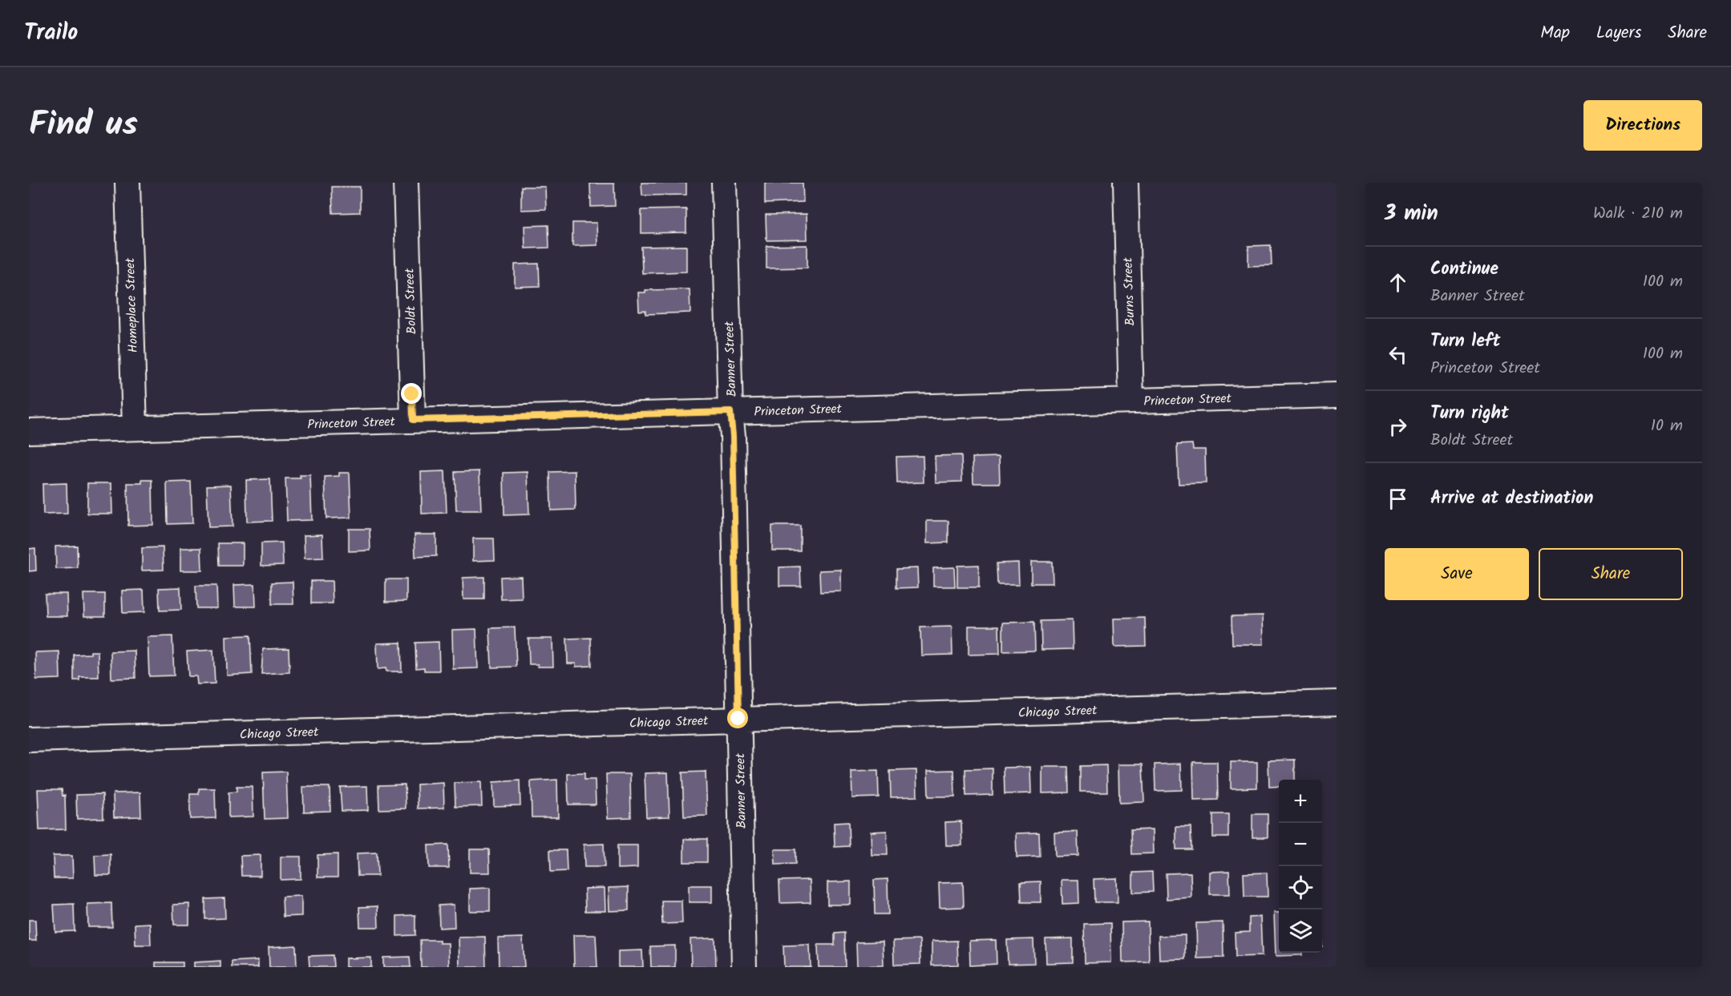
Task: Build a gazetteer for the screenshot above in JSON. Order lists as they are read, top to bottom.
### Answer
{
  "streets": {
    "street": [
      "Burns Street",
      "Boldt Street",
      "Homeplace Street",
      "Banner Street",
      "Princeton Street",
      "Chicago Street"
    ]
  },
  "crossings": [
    ["Burns Street", "Princeton Street"],
    ["Boldt Street", "Princeton Street"],
    ["Homeplace Street", "Princeton Street"],
    ["Banner Street", "Princeton Street"],
    ["Banner Street", "Chicago Street"]
  ],
  "page": {
    "header": "Trailo",
    "nav": ["Map", "Layers", "Share"],
    "title": "Find us",
    "buttons": [
      "Directions",
      ["Save", "Share"]
    ],
    "heading": ["3 min", "Walk · 210 m"],
    "list": [
      ["Continue", "Banner Street", "100 m"],
      ["Turn left", "Princeton Street", "100 m"],
      ["Turn right", "Boldt Street", "10 m"],
      "Arrive at destination"
    ],
    "map_buttons": ["+", "−"]
  }
}
